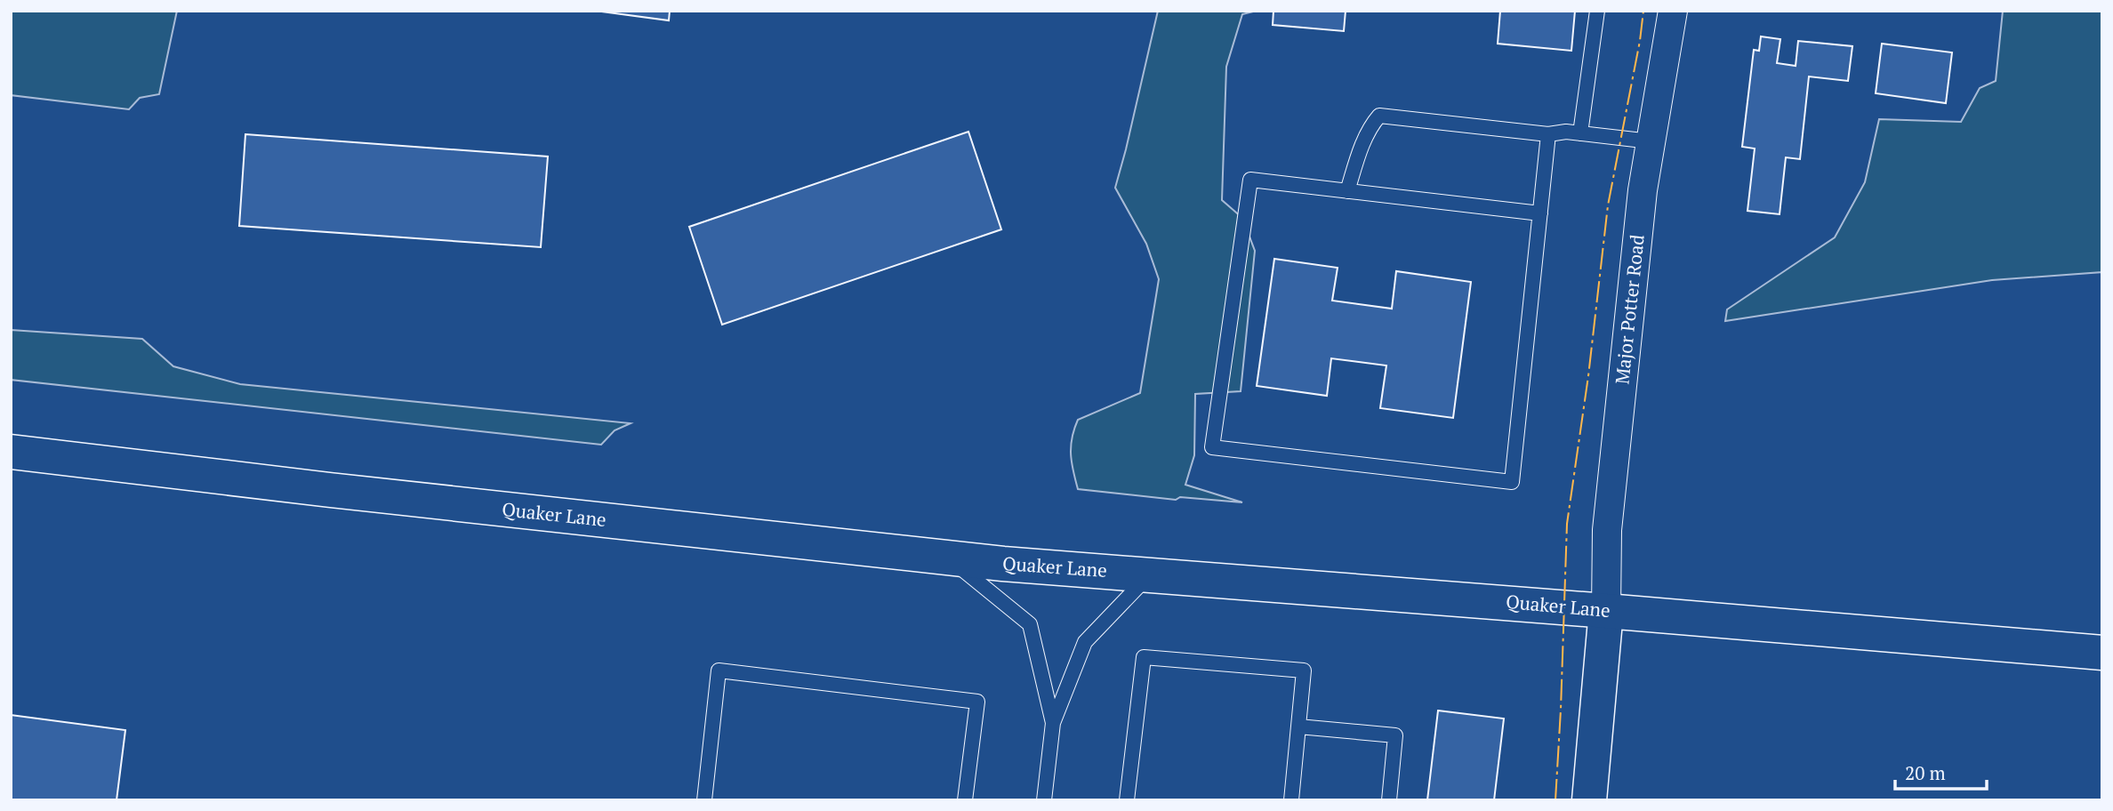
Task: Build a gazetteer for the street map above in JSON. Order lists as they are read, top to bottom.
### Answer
{
  "streets": {
    "main road": ["Quaker Lane"],
    "street": ["Major Potter Road"]
  },
  "crossings": [
    ["Major Potter Road", "Quaker Lane"]
  ],
  "scale_bar": "20 m"
}
